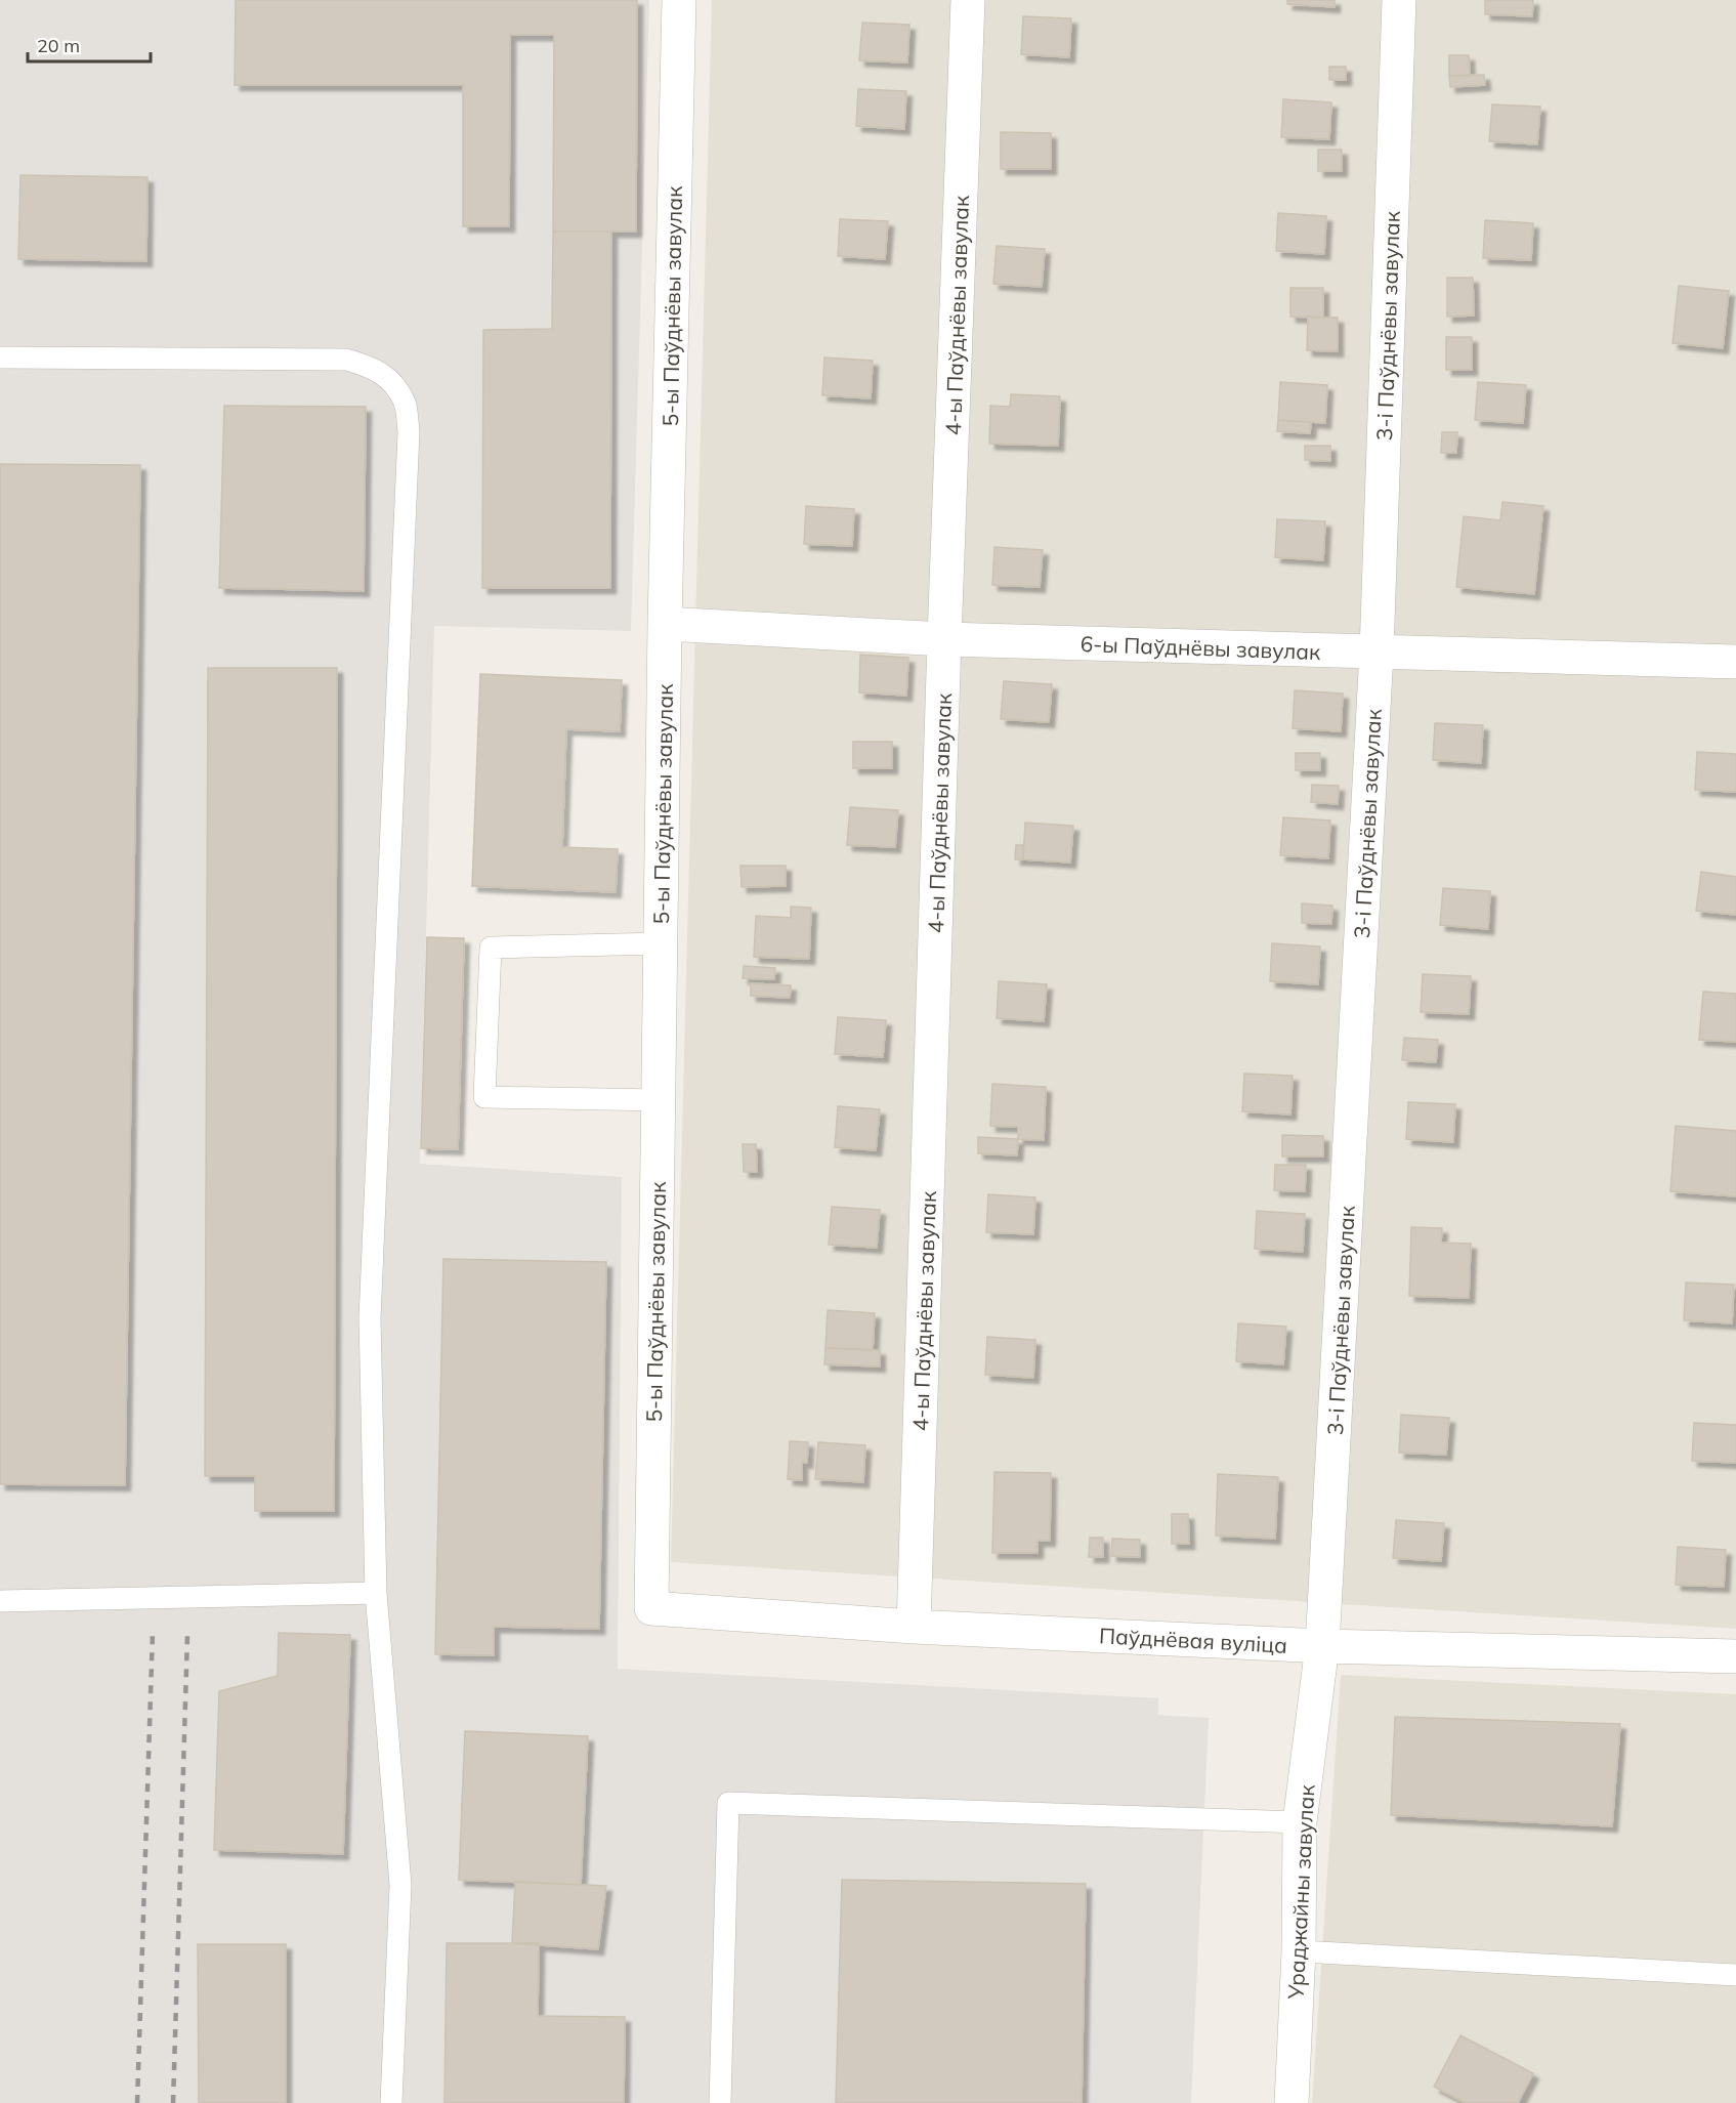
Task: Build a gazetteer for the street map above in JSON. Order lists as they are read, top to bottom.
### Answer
{
  "streets": {
    "street": [
      "5-ы Паўднёвы завулак",
      "4-ы Паўднёвы завулак",
      "3-і Паўднёвы завулак",
      "6-ы Паўднёвы завулак",
      "Паўднёвая вуліца",
      "Ураджайны завулак"
    ]
  },
  "crossings": [
    ["5-ы Паўднёвы завулак", "6-ы Паўднёвы завулак"],
    ["5-ы Паўднёвы завулак", "Паўднёвая вуліца"],
    ["4-ы Паўднёвы завулак", "6-ы Паўднёвы завулак"],
    ["4-ы Паўднёвы завулак", "Паўднёвая вуліца"],
    ["3-і Паўднёвы завулак", "6-ы Паўднёвы завулак"],
    ["3-і Паўднёвы завулак", "Паўднёвая вуліца"],
    ["3-і Паўднёвы завулак", "Ураджайны завулак"],
    ["Паўднёвая вуліца", "Ураджайны завулак"]
  ],
  "scale_bar": "20 m"
}
